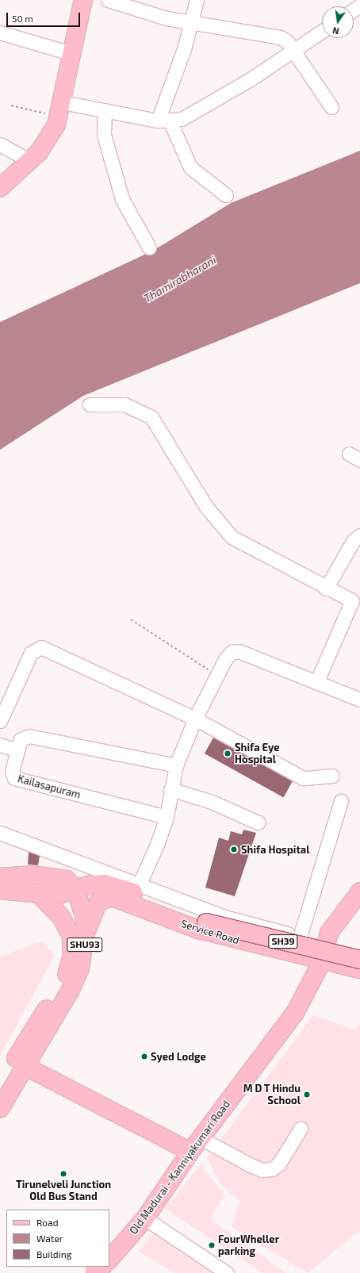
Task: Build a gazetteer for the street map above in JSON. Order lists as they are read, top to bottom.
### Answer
{
  "streets": {
    "main road": [
      "Service Road",
      "SH39",
      "SHU93",
      "Old Madurai - Kanniyakumari Road"
    ],
    "street": ["Kailasapuram"]
  },
  "crossings": [
    ["Service Road", "SHU93"],
    ["Service Road", "Old Madurai - Kanniyakumari Road"],
    ["SH39", "SHU93"]
  ],
  "water": ["Thamirabharani"],
  "places": [
    "Shifa Eye Hospital",
    "Shifa Hospital",
    "Syed Lodge",
    "M D T Hindu School",
    "Tirunelveli Junction Old Bus Stand",
    "FourWheller parking"
  ],
  "legend": ["Road", "Water", "Building"],
  "scale_bar": "50 m",
  "north": "bottom"
}
